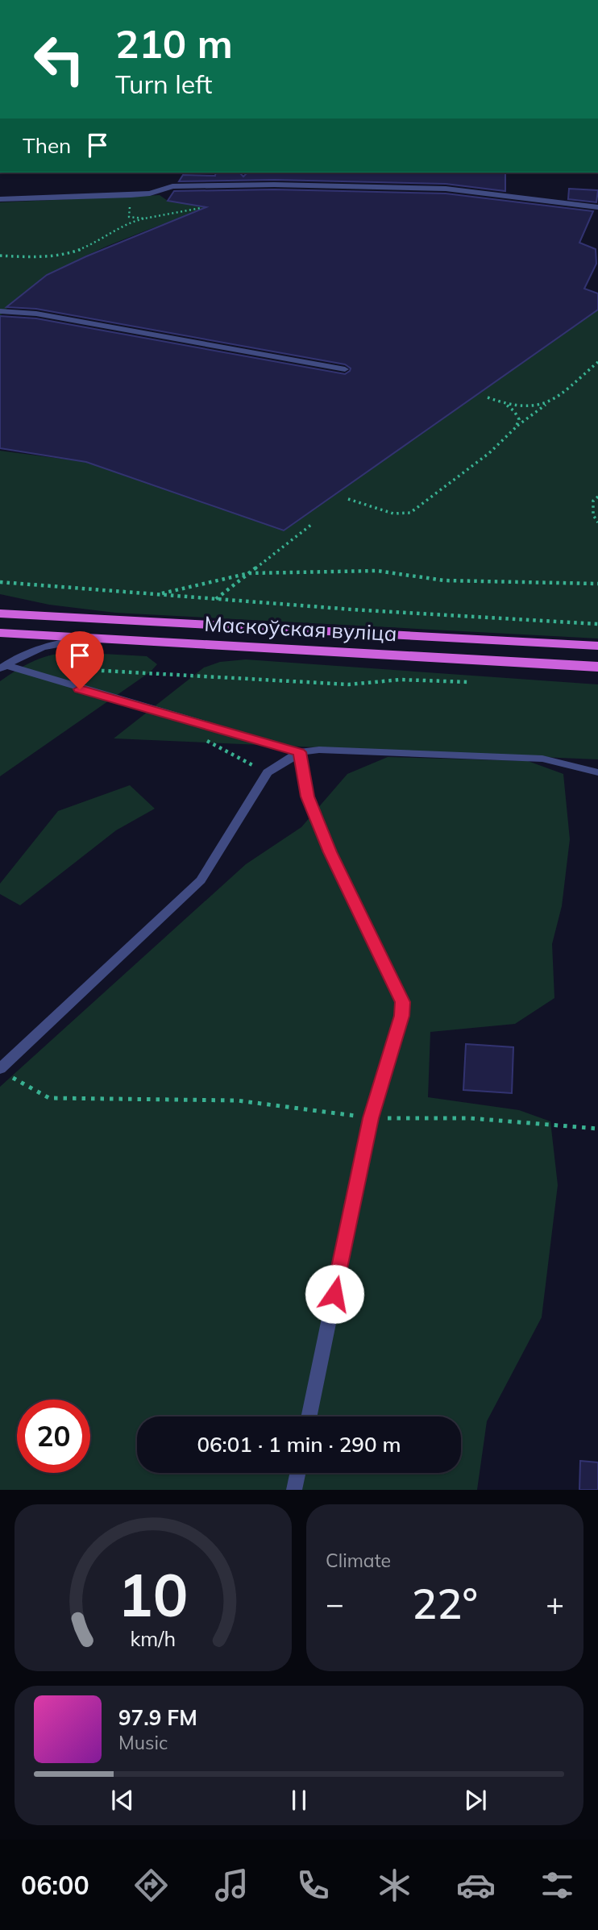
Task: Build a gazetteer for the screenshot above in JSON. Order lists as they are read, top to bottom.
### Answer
{
  "streets": {
    "highway": ["Маскоўская вуліца"]
  },
  "page": {
    "turn": ["210 m", "Turn left"],
    "then": "Then",
    "limit": "20",
    "trip": "06:01 · 1 min · 290 m",
    "tile": "Climate",
    "heat": ["−", "22°", "+"],
    "song": ["97.9 FM", "Music"],
    "tabs": "06:00",
    "gauge": ["10", "km/h"]
  }
}
